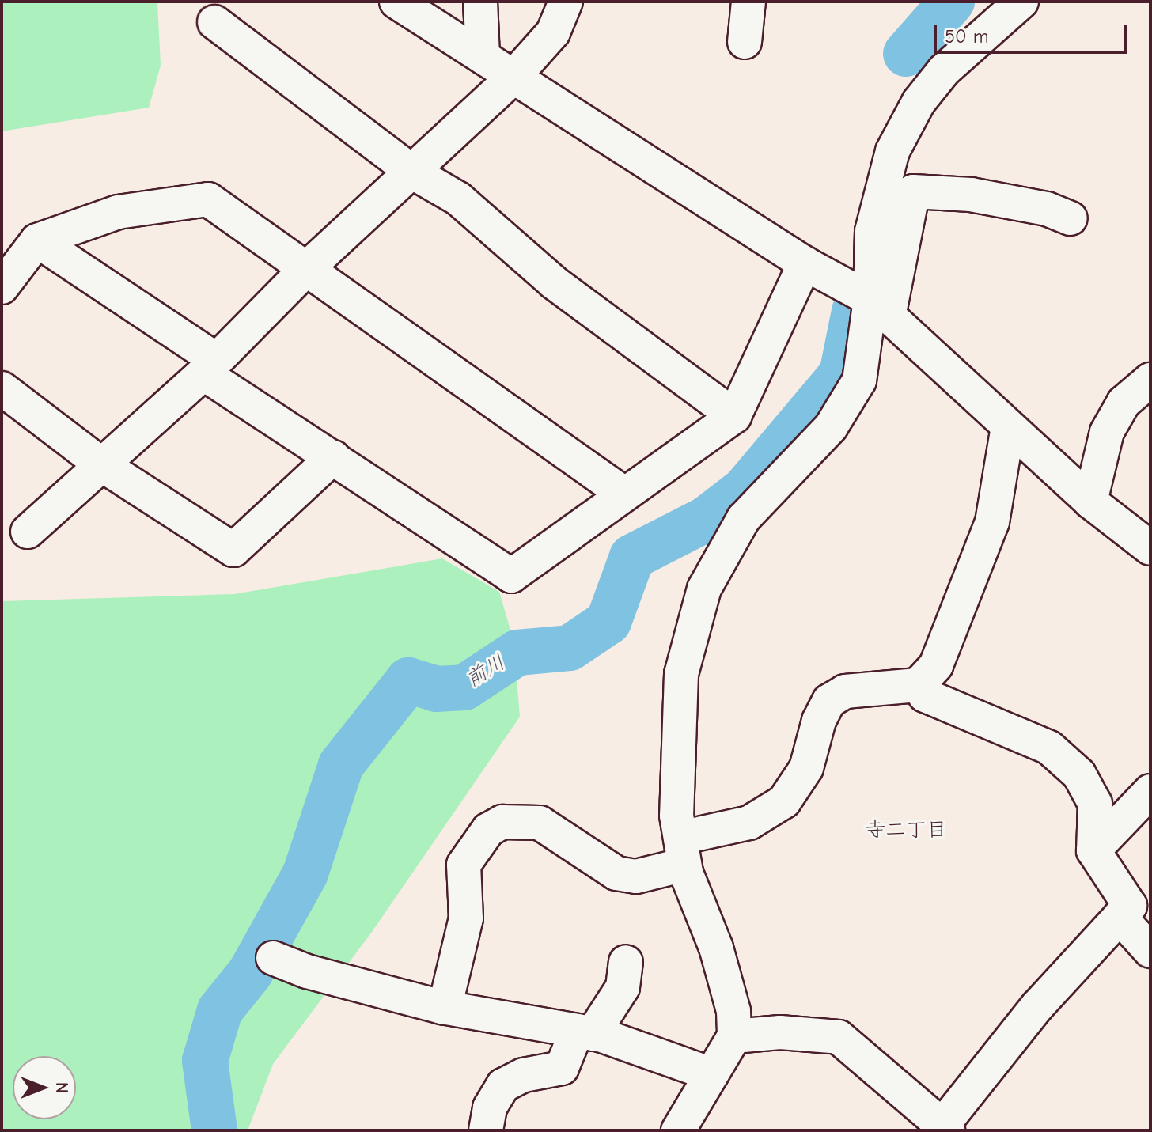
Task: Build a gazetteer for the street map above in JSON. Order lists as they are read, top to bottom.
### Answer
{
  "districts": ["寺二丁目"],
  "water": ["前川"],
  "scale_bar": "50 m",
  "north": "right"
}
